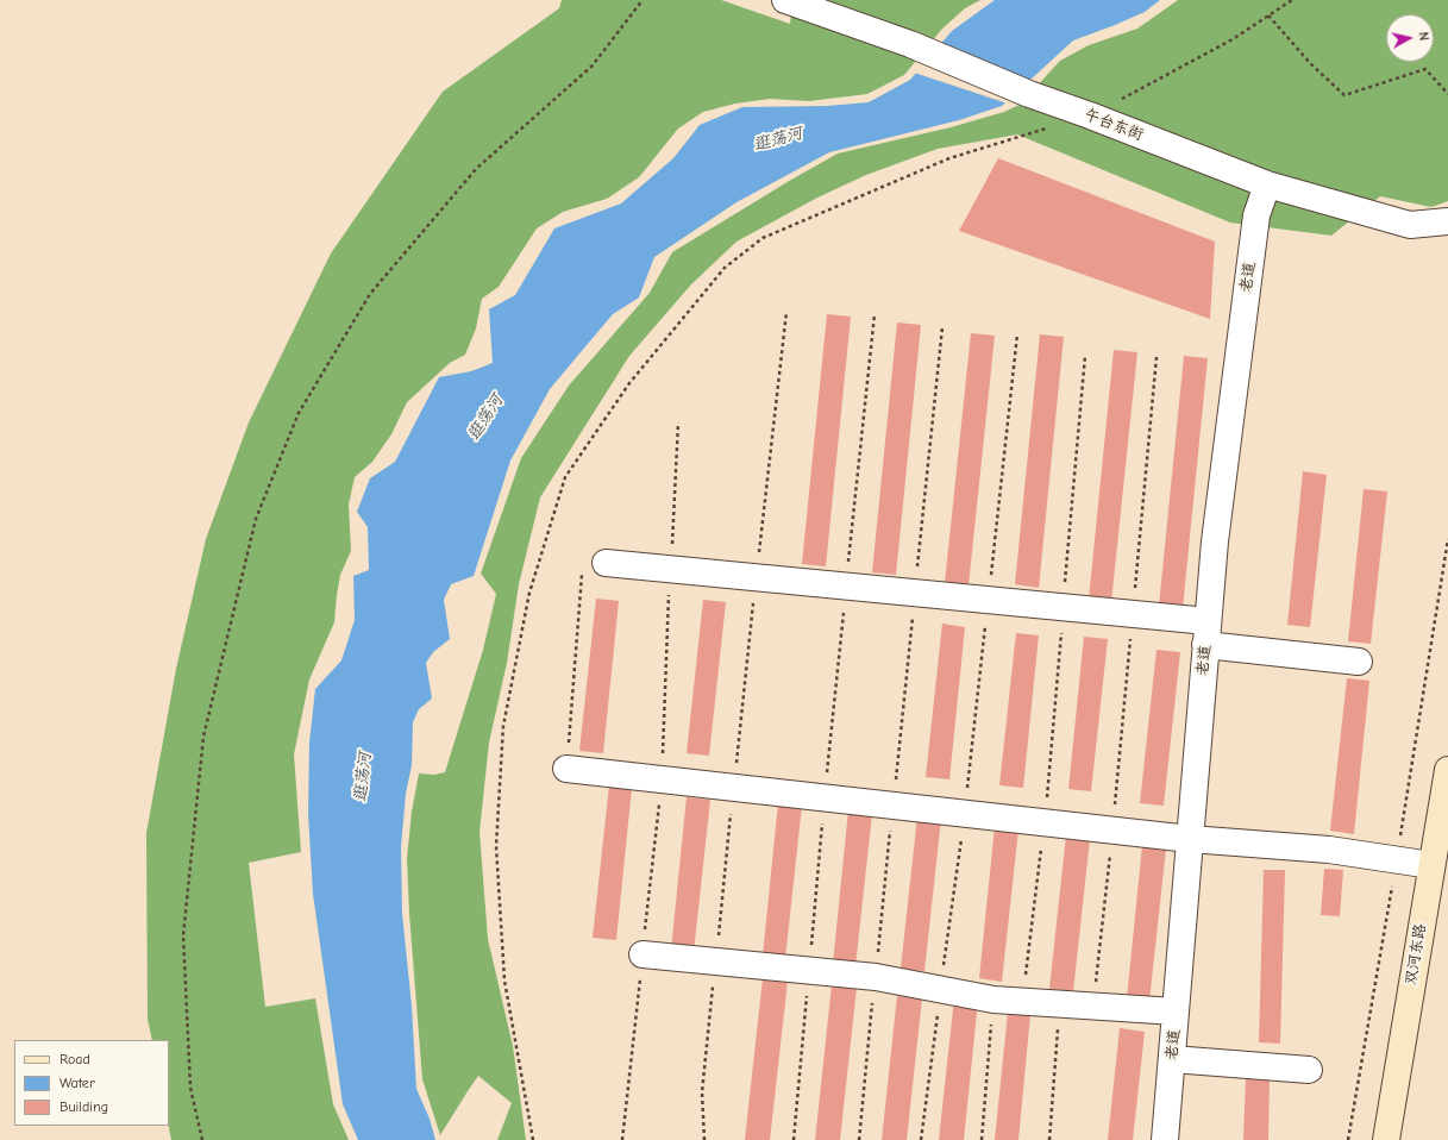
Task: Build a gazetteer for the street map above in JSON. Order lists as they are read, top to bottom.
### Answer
{
  "streets": {
    "street": ["午台东街", "老道", "双河东路"]
  },
  "crossings": [
    ["午台东街", "老道"]
  ],
  "water": ["逛荡河"],
  "legend": ["Road", "Water", "Building"],
  "north": "right"
}
